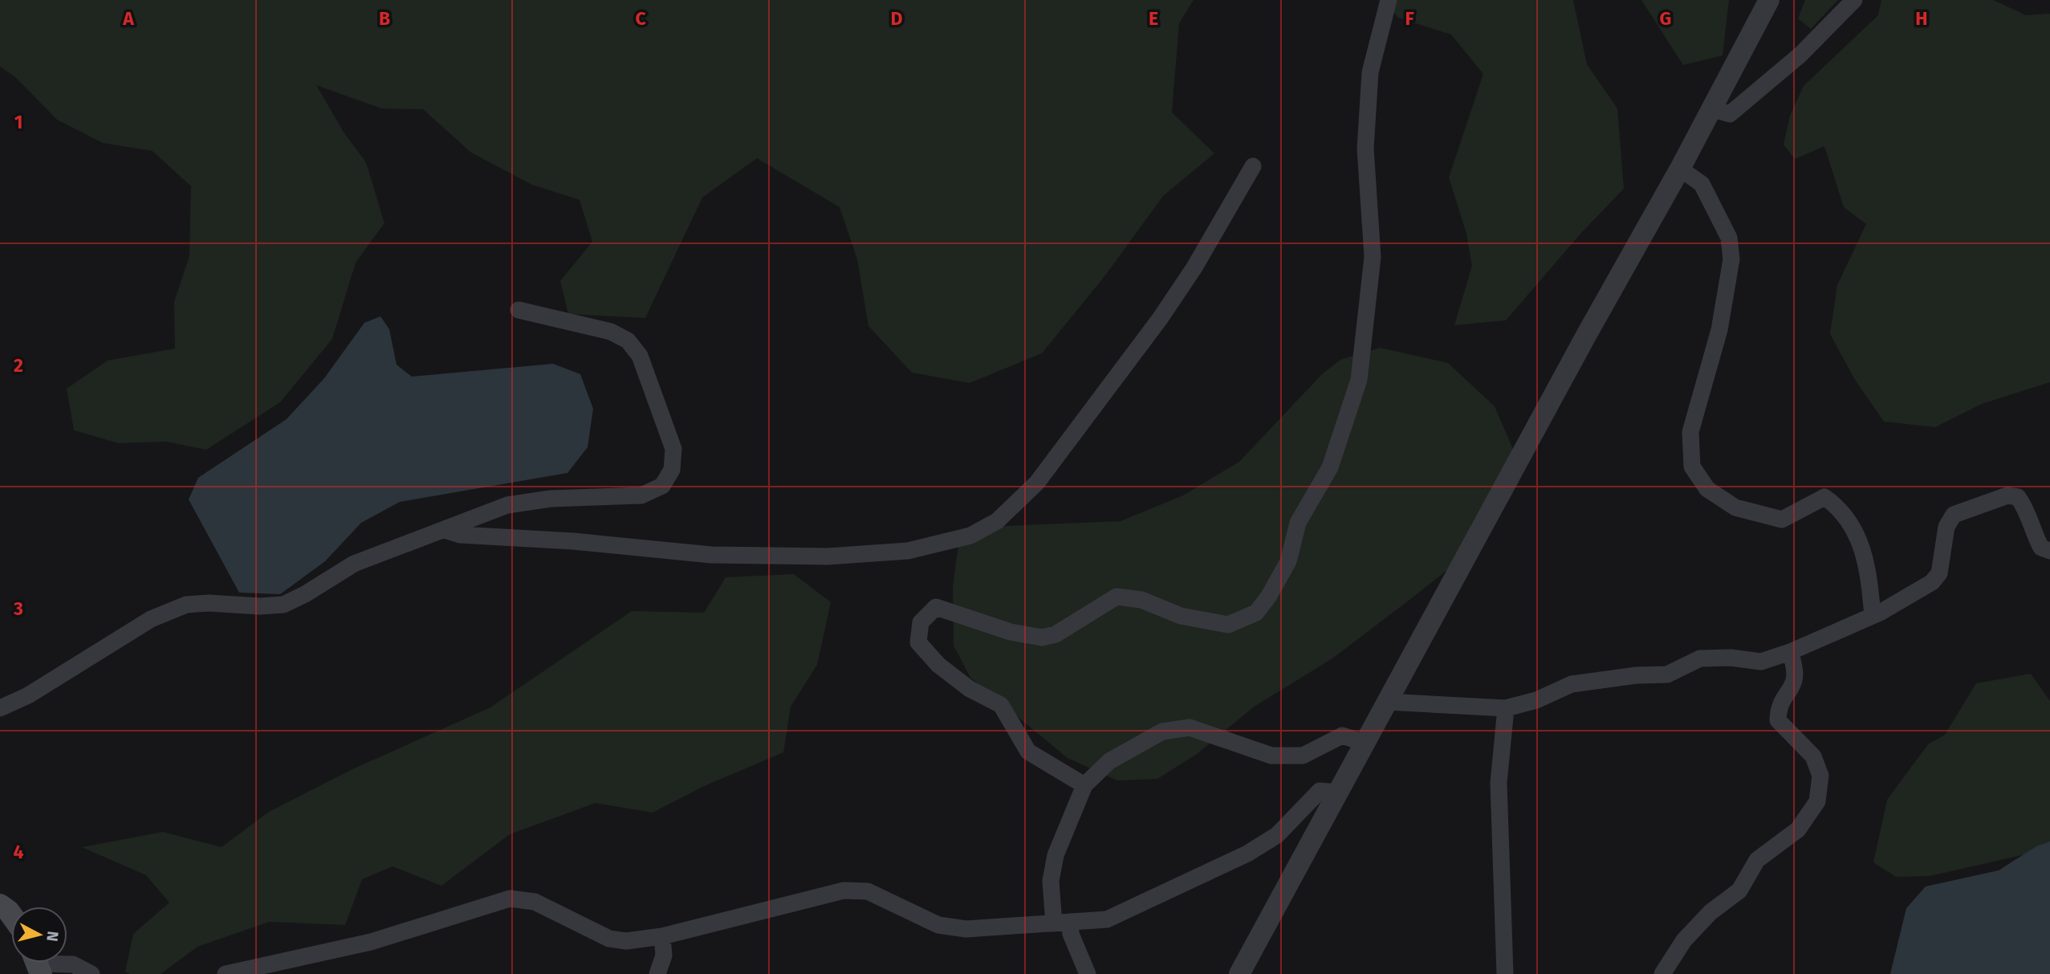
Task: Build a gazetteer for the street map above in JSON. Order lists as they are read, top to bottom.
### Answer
{
  "north": "right",
  "grid": {
    "columns": [
      "A",
      "B",
      "C",
      "D",
      "E",
      "F",
      "G",
      "H"
    ],
    "rows": [
      "1",
      "2",
      "3",
      "4"
    ]
  }
}
